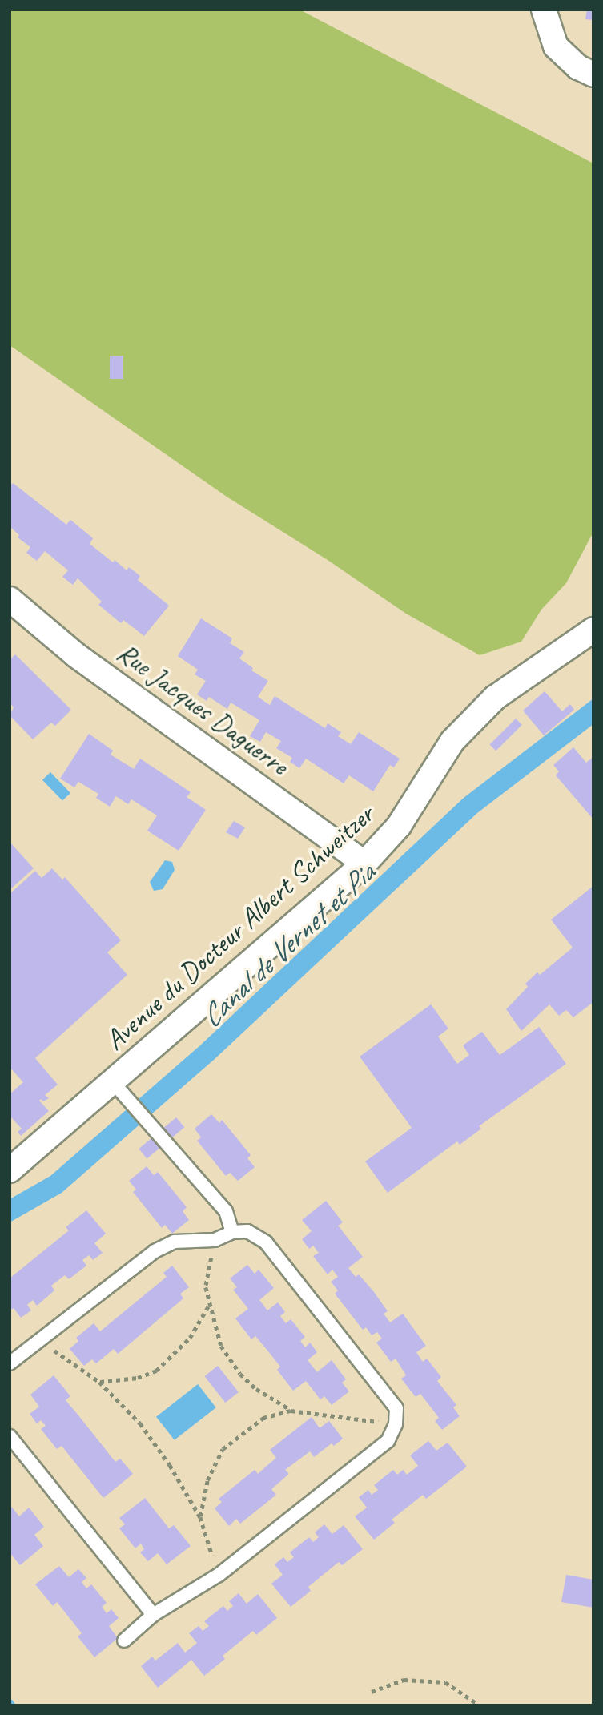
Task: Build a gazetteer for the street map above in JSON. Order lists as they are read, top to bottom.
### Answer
{
  "streets": {
    "street": ["Rue Jacques Daguerre", "Avenue du Docteur Albert Schweitzer"]
  },
  "crossings": [
    ["Rue Jacques Daguerre", "Avenue du Docteur Albert Schweitzer"]
  ],
  "water": ["Canal de Vernet et Pia"]
}
